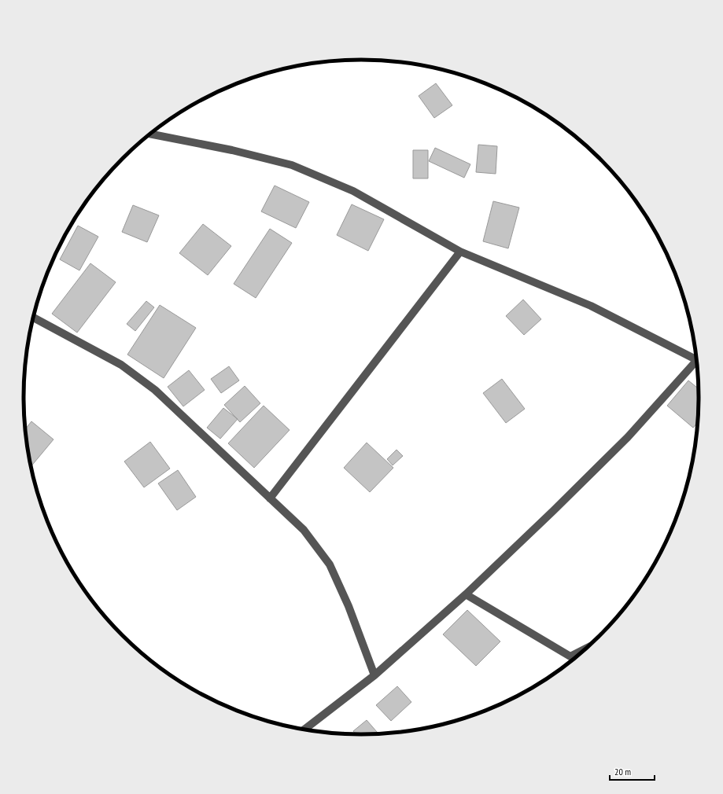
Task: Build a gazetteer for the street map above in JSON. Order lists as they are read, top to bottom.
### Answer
{
  "scale_bar": "20 m"
}
